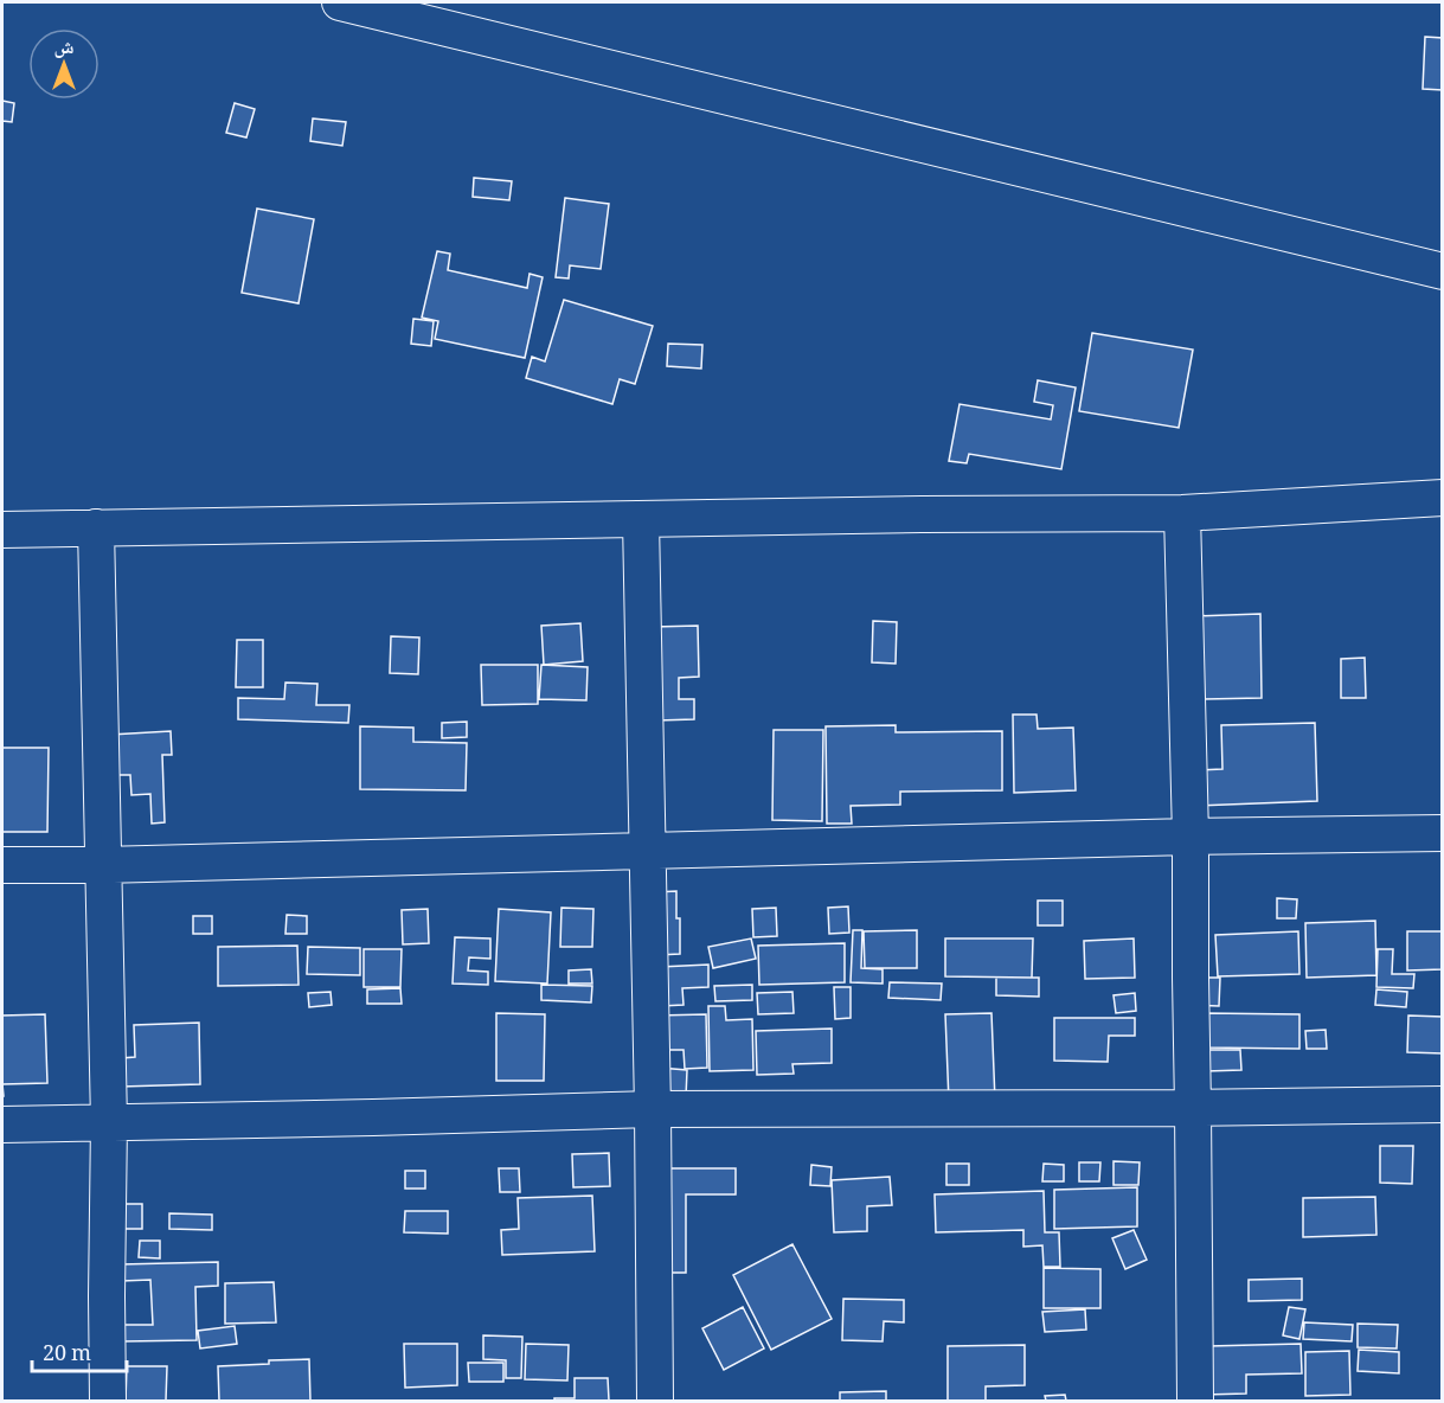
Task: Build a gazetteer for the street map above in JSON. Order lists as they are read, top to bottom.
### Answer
{
  "scale_bar": "20 m",
  "north": "top"
}
